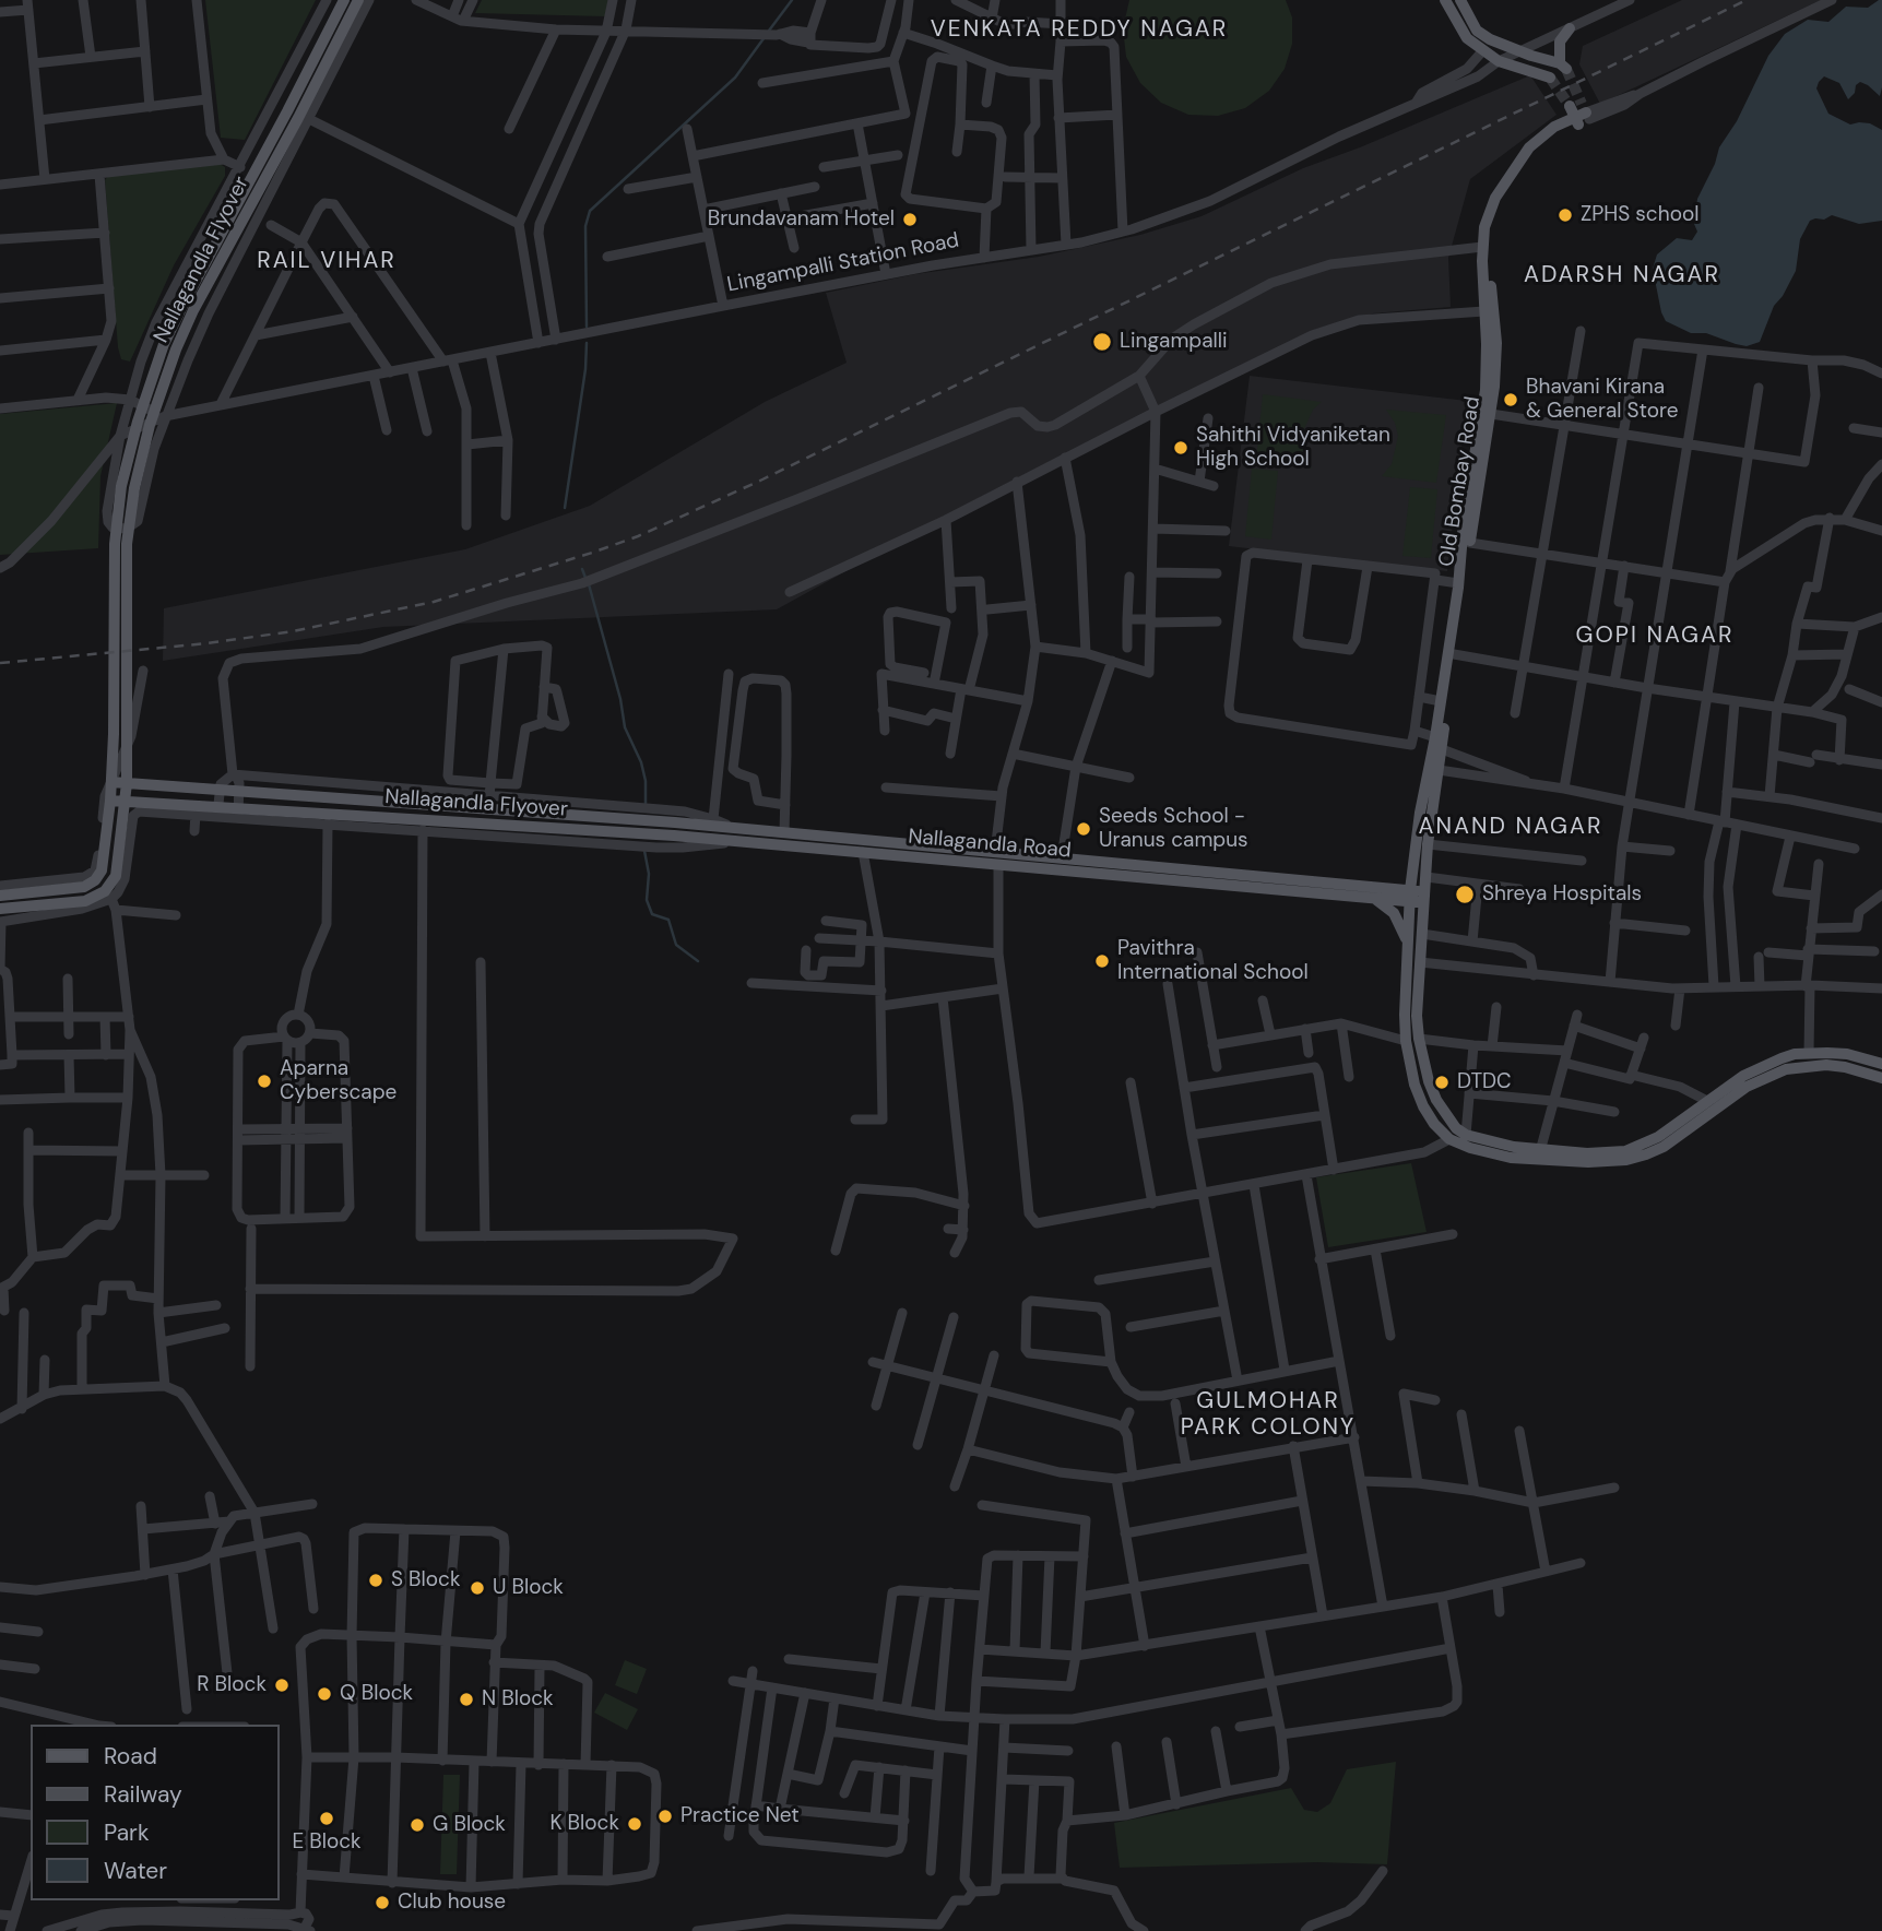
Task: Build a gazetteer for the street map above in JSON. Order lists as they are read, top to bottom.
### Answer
{
  "streets": {
    "main road": ["Nallagandla Flyover", "Old Bombay Road", "Nallagandla Road"],
    "street": ["Lingampalli Station Road"]
  },
  "crossings": [
    ["Nallagandla Flyover", "Nallagandla Road"]
  ],
  "districts": [
    "VENKATA REDDY NAGAR",
    "RAIL VIHAR",
    "ADARSH NAGAR",
    "GOPI NAGAR",
    "ANAND NAGAR",
    "GULMOHAR PARK COLONY"
  ],
  "places": [
    "ZPHS school",
    "Brundavanam Hotel",
    "Lingampalli",
    "Bhavani Kirana & General Store",
    "Sahithi Vidyaniketan High School",
    "Seeds School - Uranus campus",
    "Shreya Hospitals",
    "Pavithra International School",
    "Aparna Cyberscape",
    "DTDC",
    "S Block",
    "U Block",
    "R Block",
    "Q Block",
    "N Block",
    "Practice Net",
    "E Block",
    "K Block",
    "G Block",
    "Club house"
  ],
  "legend": [
    "Road",
    "Railway",
    "Park",
    "Water"
  ]
}
